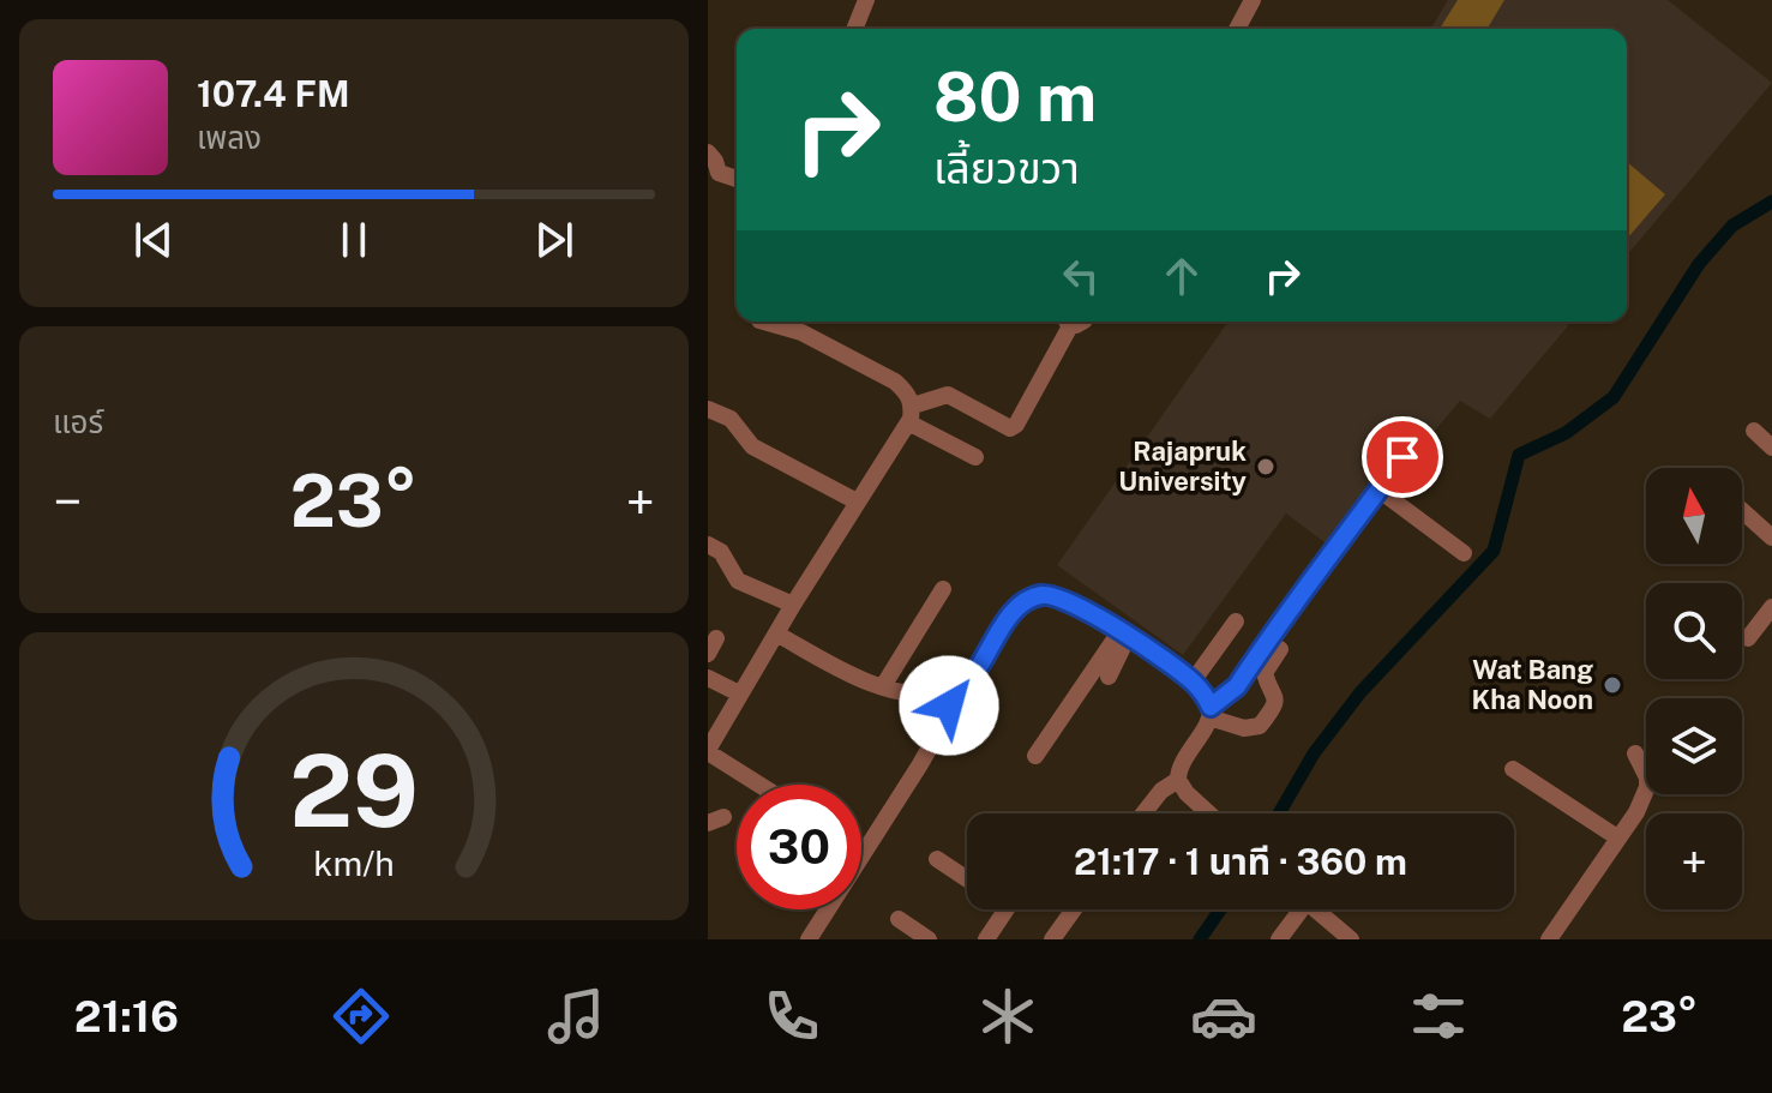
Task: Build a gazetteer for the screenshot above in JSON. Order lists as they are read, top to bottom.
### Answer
{
  "places": ["Rajapruk University", "Wat Bang Kha Noon"],
  "north": "top",
  "page": {
    "turn": ["80 m", "เลี้ยวขวา"],
    "song": ["107.4 FM", "เพลง"],
    "tile": "แอร์",
    "heat": ["−", "23°", "+"],
    "map_buttons": "+",
    "limit": "30",
    "trip": "21:17 · 1 นาที · 360 m",
    "tabs": ["21:16", "23°"],
    "gauge": ["29", "km/h"]
  }
}
